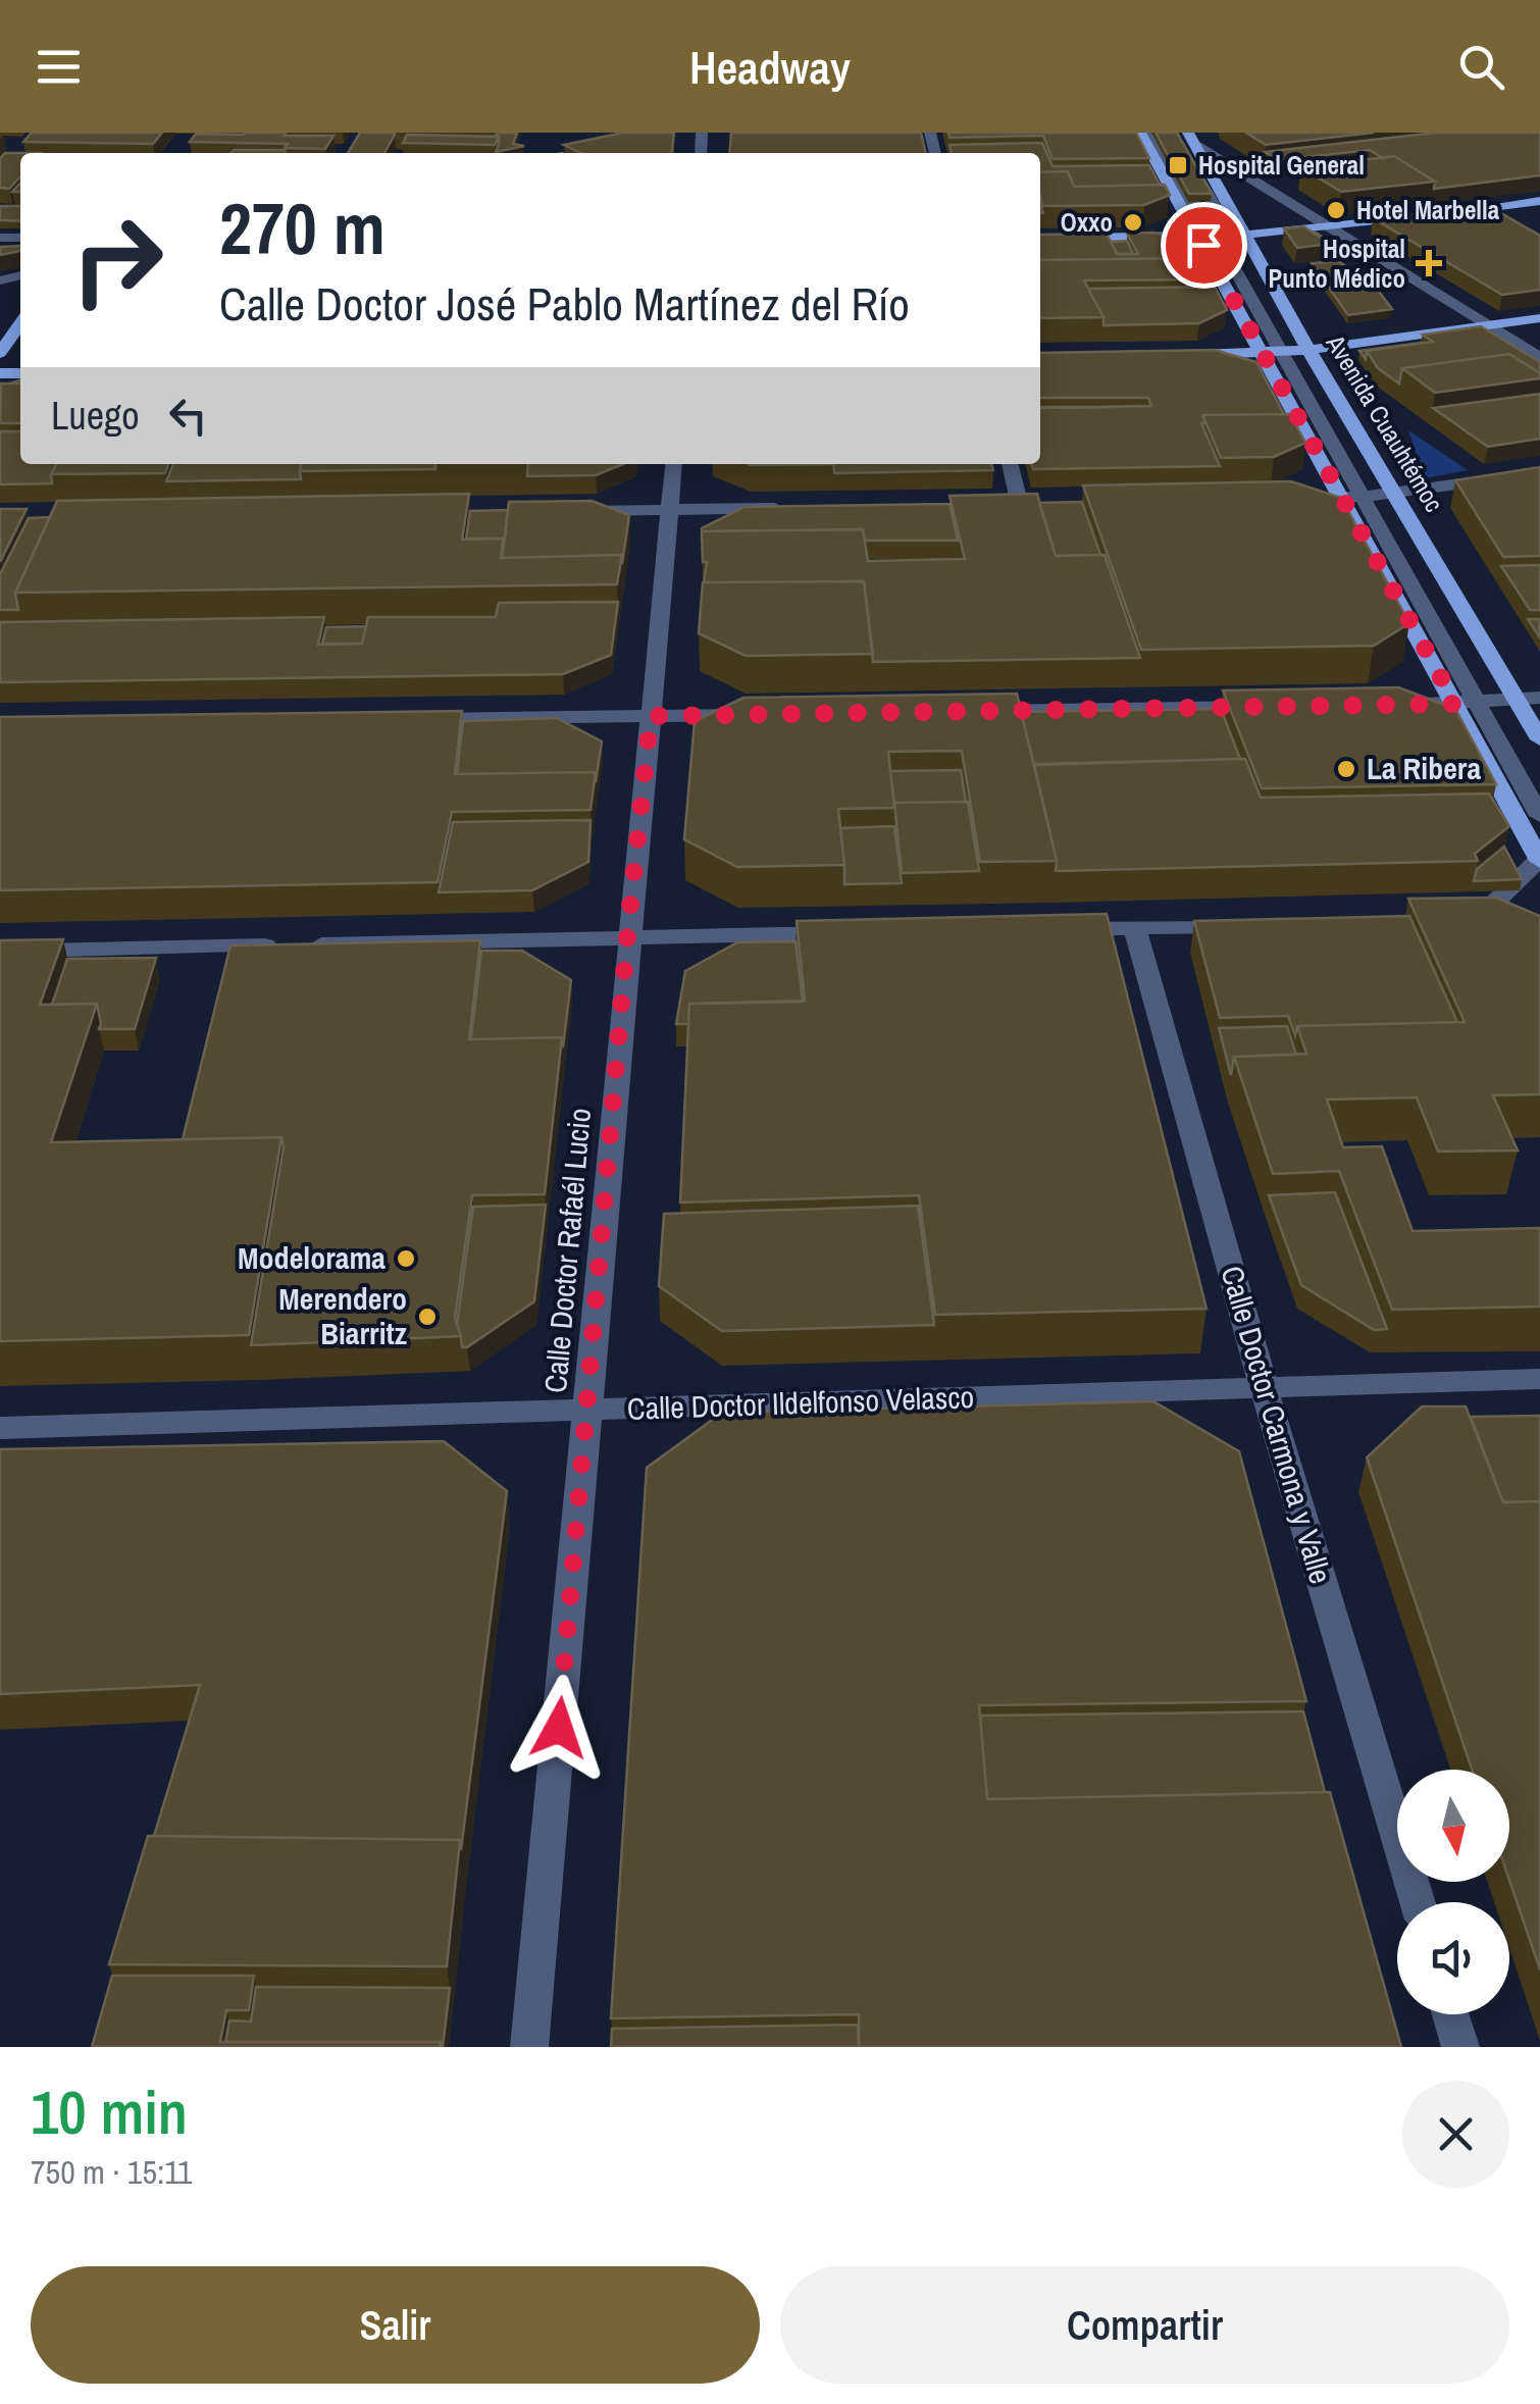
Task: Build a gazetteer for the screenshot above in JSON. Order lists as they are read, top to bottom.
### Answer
{
  "streets": {
    "main road": ["Avenida Cuauhtémoc"],
    "street": ["Calle Doctor Rafaél Lucio", "Calle Doctor Ildelfonso Velasco", "Calle Doctor Carmona y Valle"]
  },
  "crossings": [
    ["Calle Doctor Rafaél Lucio", "Calle Doctor Ildelfonso Velasco"],
    ["Calle Doctor Ildelfonso Velasco", "Calle Doctor Carmona y Valle"]
  ],
  "places": {
    "transit": ["Hospital General"],
    "other": [
      "Hotel Marbella",
      "Oxxo",
      "La Ribera",
      "Modelorama",
      "Merendero Biarritz"
    ],
    "health": ["Hospital Punto Médico"]
  },
  "north": "bottom",
  "page": {
    "header": "Headway",
    "turn": ["270 m", "Calle Doctor José Pablo Martínez del Río"],
    "then": "Luego",
    "heading": ["10 min", "750 m · 15:11"],
    "buttons": ["Salir", "Compartir"]
  }
}
